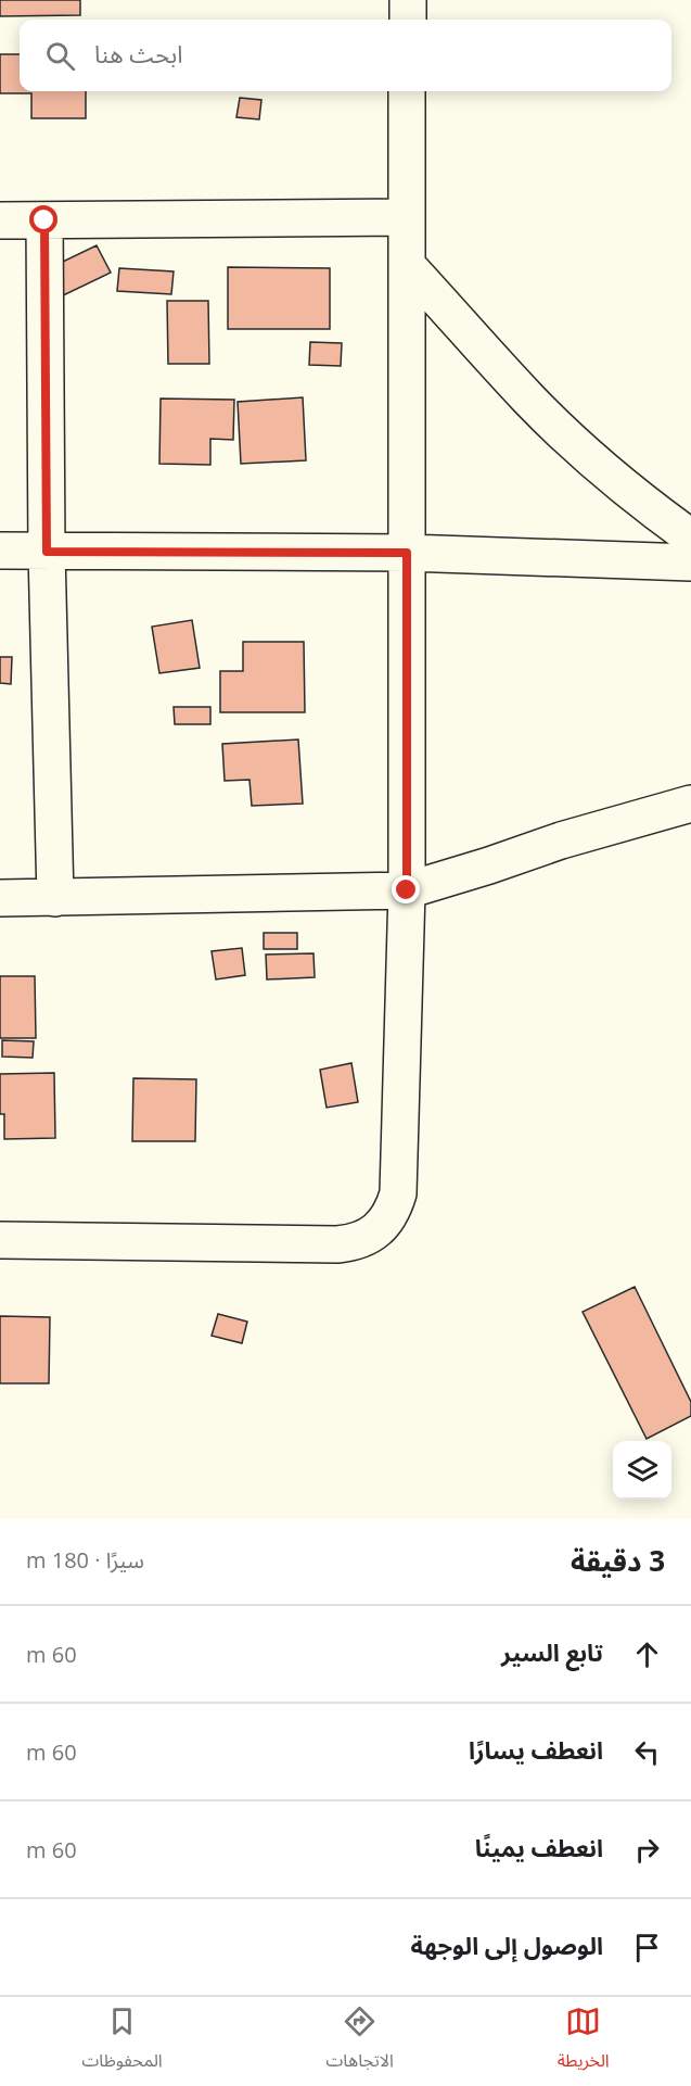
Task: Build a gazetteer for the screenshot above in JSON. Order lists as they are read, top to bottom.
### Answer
{
  "page": {
    "search": "ابحث هنا",
    "heading": ["3 دقيقة", "سيرًا · 180 m"],
    "list": [
      ["تابع السير", "60 m"],
      ["انعطف يسارًا", "60 m"],
      ["انعطف يمينًا", "60 m"],
      "الوصول إلى الوجهة"
    ],
    "nav": ["الخريطة", "الاتجاهات", "المحفوظات"]
  }
}
